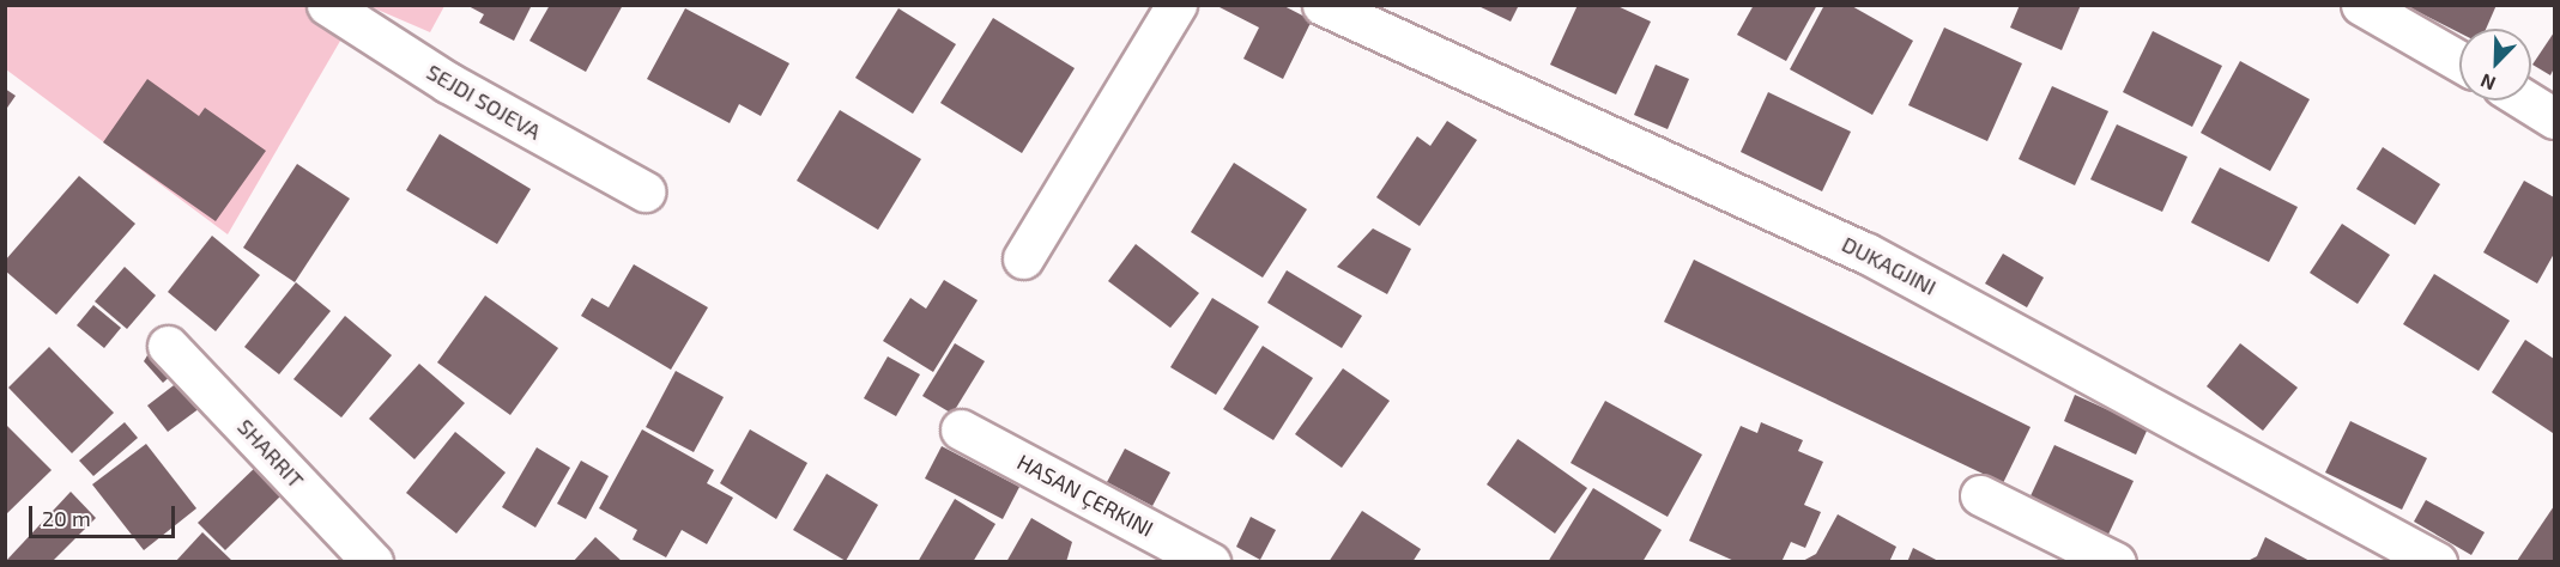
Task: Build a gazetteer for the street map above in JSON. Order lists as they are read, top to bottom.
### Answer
{
  "streets": {
    "street": [
      "SEJDI SOJEVA",
      "DUKAGJINI",
      "SHARRIT",
      "HASAN ÇERKINI"
    ]
  },
  "scale_bar": "20 m",
  "north": "bottom left"
}
